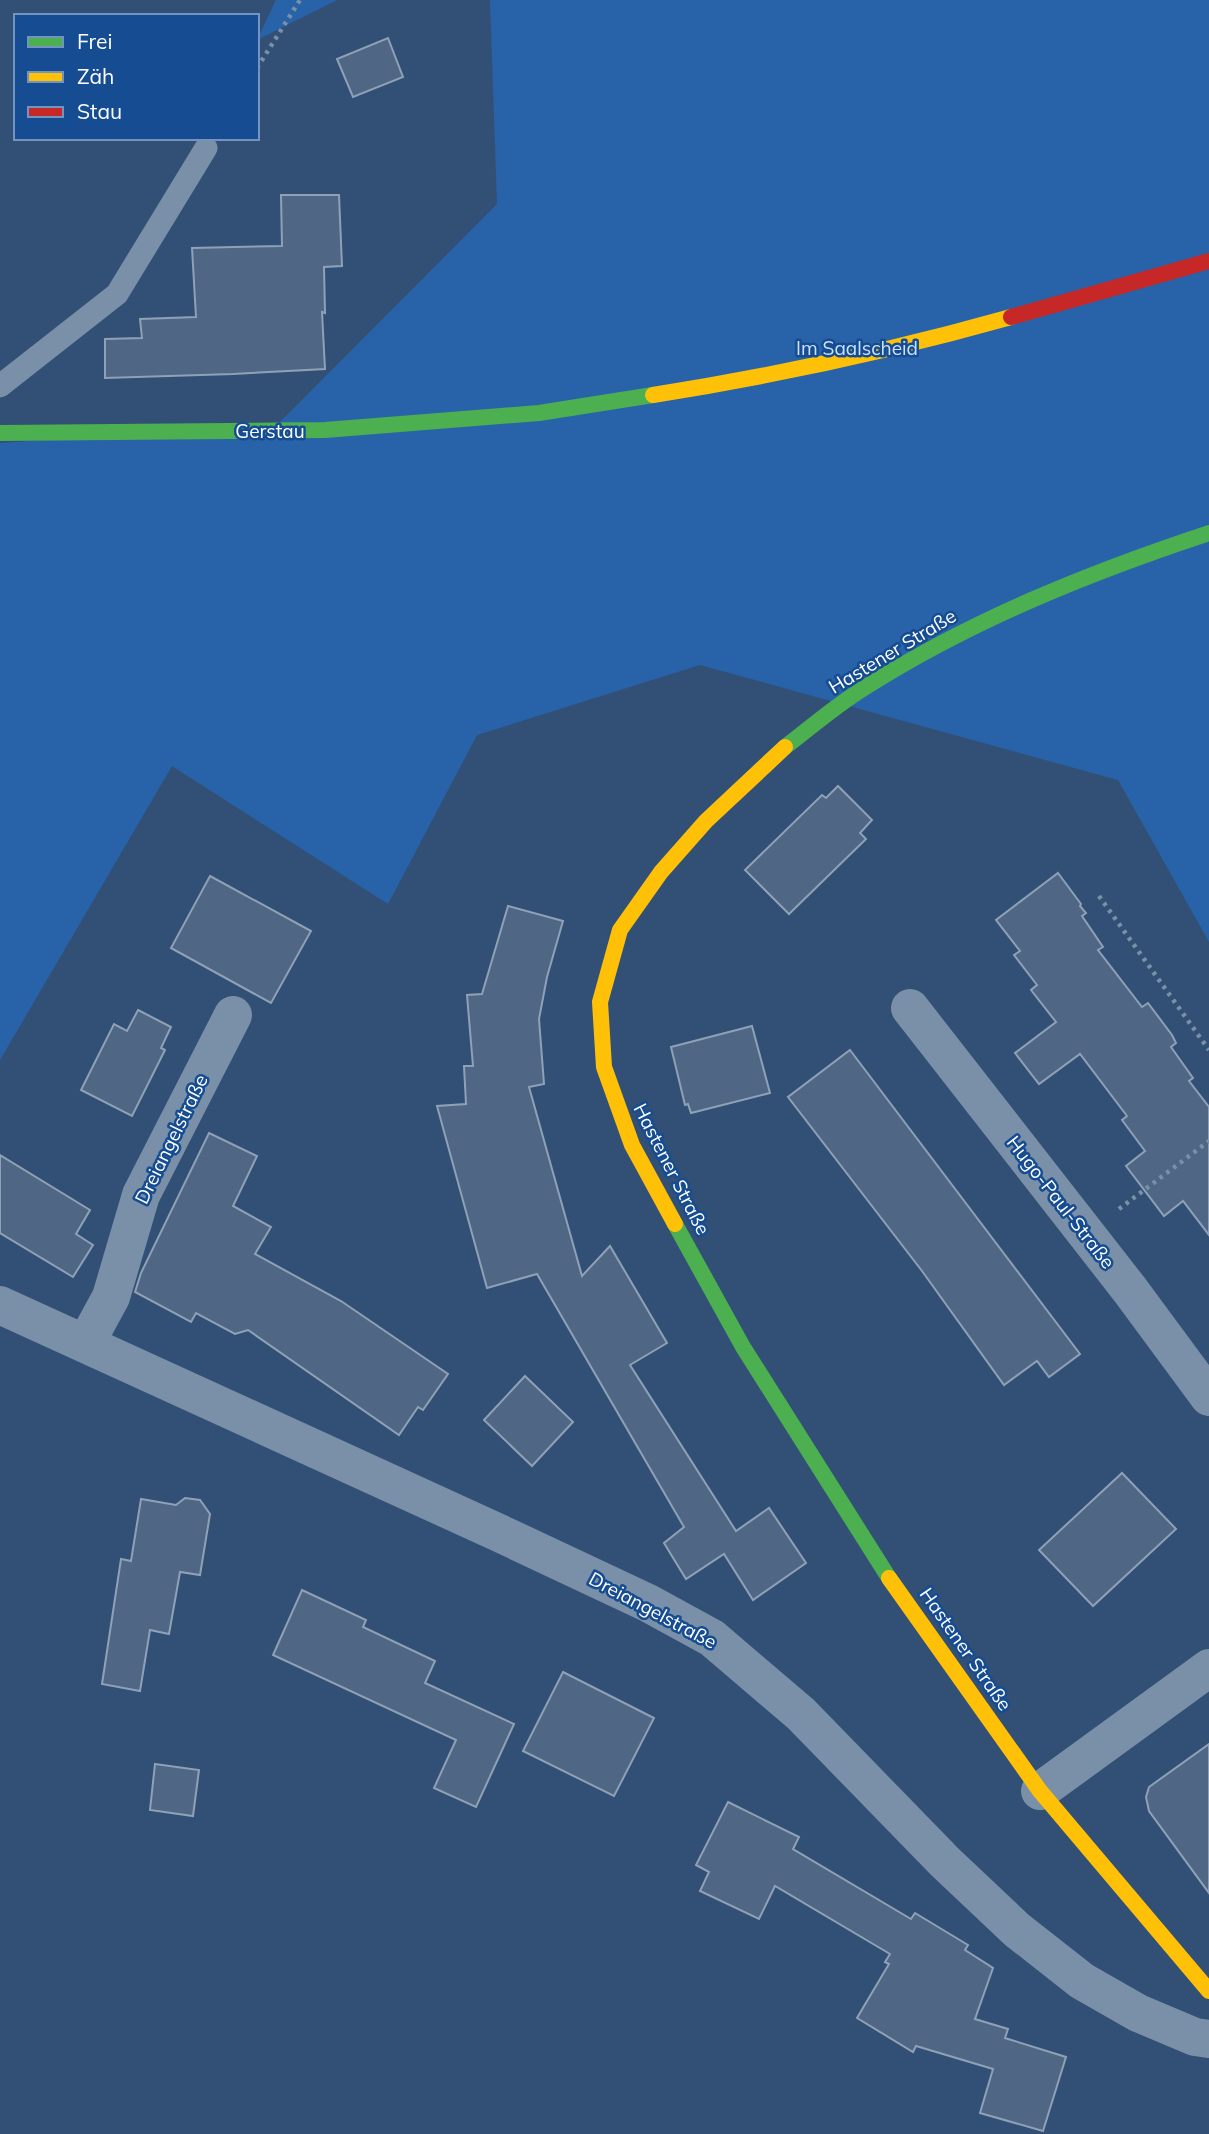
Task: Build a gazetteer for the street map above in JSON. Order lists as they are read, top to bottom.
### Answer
{
  "streets": {
    "main road": ["Gerstau", "Hastener Straße"],
    "street": ["Dreiangelstraße", "Hugo-Paul-Straße"]
  },
  "parks": ["Im Saalscheid"],
  "legend": ["Frei", "Zäh", "Stau"]
}
